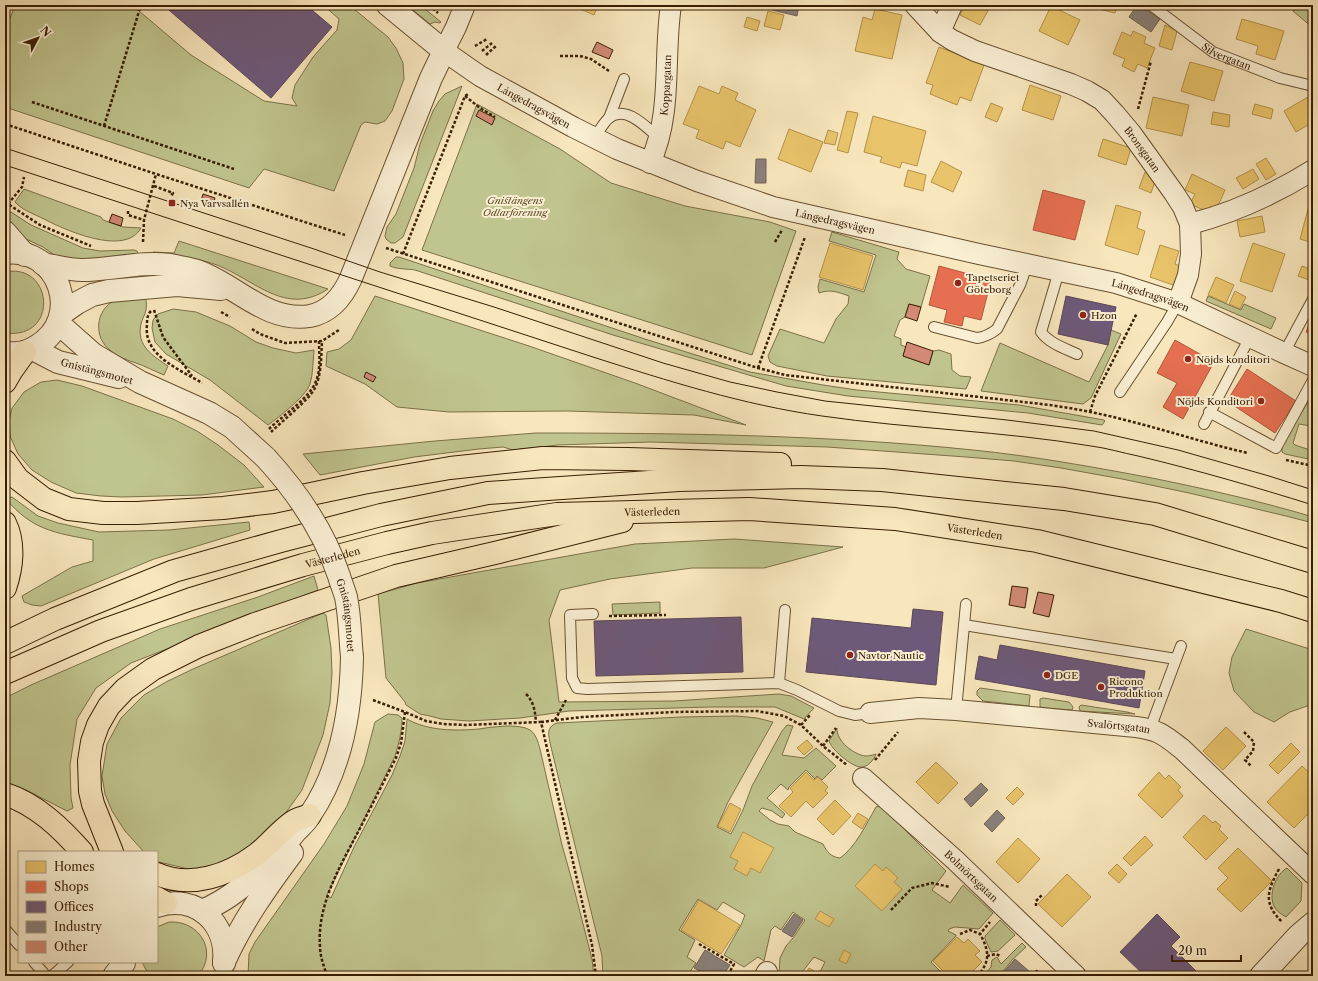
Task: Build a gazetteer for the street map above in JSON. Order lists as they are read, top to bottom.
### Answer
{
  "streets": {
    "highway": ["Västerleden"],
    "street": [
      "Koppargatan",
      "Långedragsvägen",
      "Bronsgatan",
      "Gnistängsmotet",
      "Svalörtsgatan",
      "Bolmörtsgatan"
    ],
    "lane": ["Silvergatan"]
  },
  "crossings": [
    ["Koppargatan", "Långedragsvägen"],
    ["Långedragsvägen", "Bronsgatan"]
  ],
  "parks": ["Gnistängens Odlarförening"],
  "places": {
    "transit": ["Nya Varvsallén"],
    "other": [
      "Tapetseriet Göteborg",
      "Hzon",
      "Nöjds konditori",
      "Nöjds Konditori",
      "Navtor Nautic",
      "DGE",
      "Ricono Produktion"
    ]
  },
  "legend": [
    "Homes",
    "Shops",
    "Offices",
    "Industry",
    "Other"
  ],
  "scale_bar": "20 m",
  "north": "top right"
}
